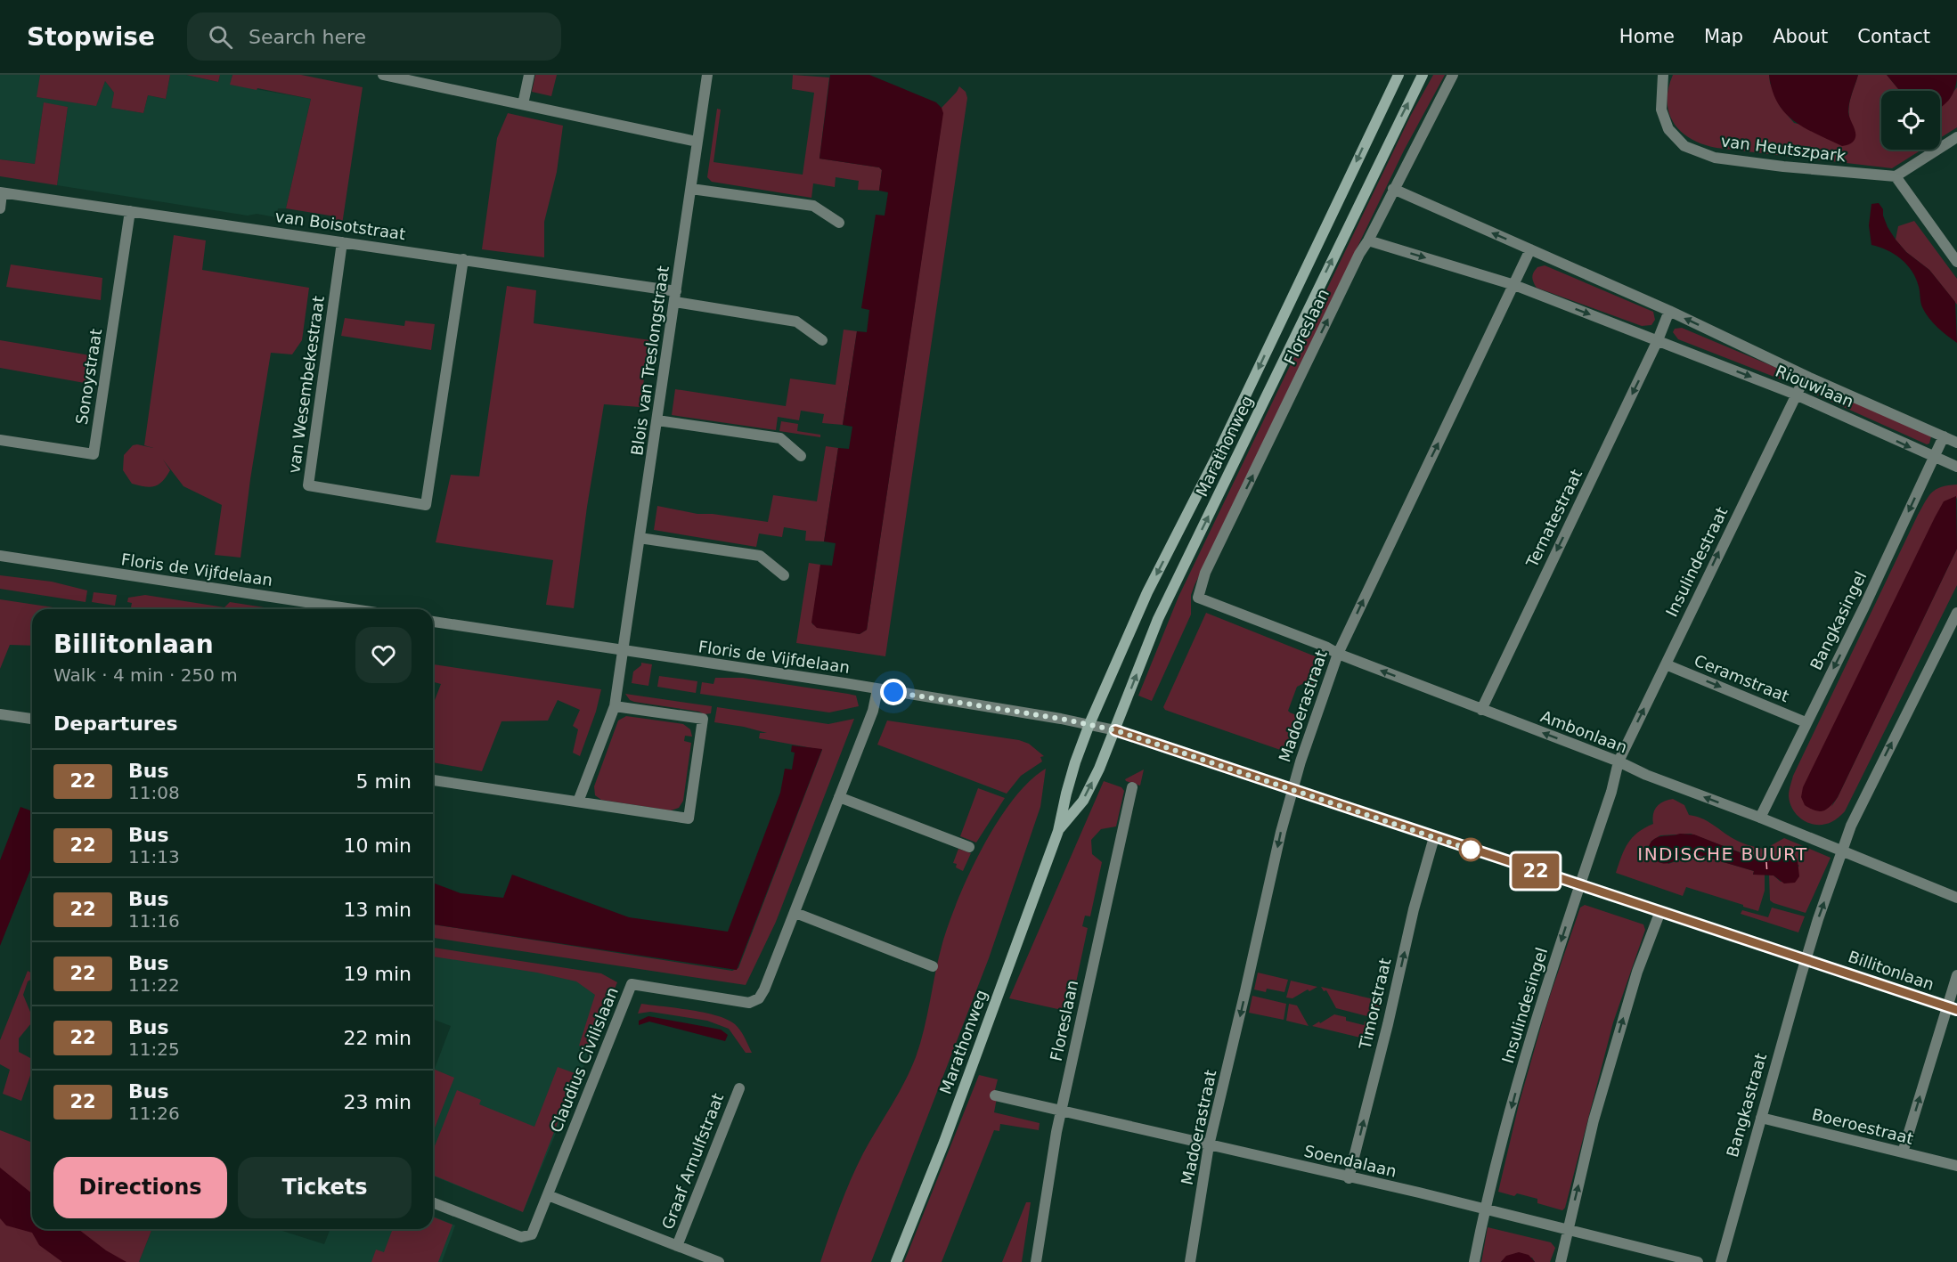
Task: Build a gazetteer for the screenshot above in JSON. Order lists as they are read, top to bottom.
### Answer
{
  "streets": {
    "main road": ["Marathonweg"],
    "street": [
      "van Heutszpark",
      "van Boisotstraat",
      "Floreslaan",
      "Blois van Treslongstraat",
      "Sonoystraat",
      "van Wesembekestraat",
      "Riouwlaan",
      "Ternatestraat",
      "Insulindestraat",
      "Floris de Vijfdelaan",
      "Bangkasingel",
      "Ceramstraat",
      "Madoerastraat",
      "Ambonlaan",
      "Billitonlaan",
      "Timorstraat",
      "Insulindesingel",
      "Claudius Civilislaan",
      "Bangkastraat",
      "Boeroestraat",
      "Graaf Arnulfstraat",
      "Soendalaan"
    ]
  },
  "crossings": [
    ["van Boisotstraat", "Blois van Treslongstraat"],
    ["van Boisotstraat", "Sonoystraat"],
    ["van Boisotstraat", "van Wesembekestraat"],
    ["Floreslaan", "Riouwlaan"],
    ["Floreslaan", "Ambonlaan"],
    ["Floreslaan", "Soendalaan"],
    ["Blois van Treslongstraat", "Floris de Vijfdelaan"],
    ["Riouwlaan", "Ternatestraat"],
    ["Riouwlaan", "Insulindestraat"],
    ["Riouwlaan", "Bangkasingel"],
    ["Riouwlaan", "Madoerastraat"],
    ["Marathonweg", "Floris de Vijfdelaan"],
    ["Marathonweg", "Billitonlaan"],
    ["Ternatestraat", "Ambonlaan"],
    ["Insulindestraat", "Ceramstraat"],
    ["Insulindestraat", "Ambonlaan"],
    ["Insulindestraat", "Insulindesingel"],
    ["Floris de Vijfdelaan", "Billitonlaan"],
    ["Floris de Vijfdelaan", "Claudius Civilislaan"],
    ["Bangkasingel", "Ceramstraat"],
    ["Bangkasingel", "Ambonlaan"],
    ["Madoerastraat", "Ambonlaan"],
    ["Madoerastraat", "Billitonlaan"],
    ["Madoerastraat", "Soendalaan"],
    ["Ambonlaan", "Insulindesingel"],
    ["Billitonlaan", "Timorstraat"],
    ["Billitonlaan", "Insulindesingel"],
    ["Billitonlaan", "Bangkastraat"],
    ["Timorstraat", "Soendalaan"],
    ["Insulindesingel", "Soendalaan"],
    ["Claudius Civilislaan", "Graaf Arnulfstraat"],
    ["Bangkastraat", "Boeroestraat"]
  ],
  "one_way": [
    "Floreslaan",
    "Ternatestraat",
    "Insulindestraat",
    "Ceramstraat",
    "Ambonlaan",
    "Timorstraat"
  ],
  "districts": ["INDISCHE BUURT"],
  "lines": ["bus line 22"],
  "page": {
    "header": "Stopwise",
    "search": "Search here",
    "nav": [
      "Home",
      "Map",
      "About",
      "Contact"
    ],
    "on_map": "22",
    "heading": [
      ["Billitonlaan", "Walk · 4 min · 250 m"],
      "Departures"
    ],
    "list": [
      {
        "mark": "22",
        "name": "Bus",
        "note": "11:08",
        "value": "5 min"
      },
      {
        "mark": "22",
        "name": "Bus",
        "note": "11:13",
        "value": "10 min"
      },
      {
        "mark": "22",
        "name": "Bus",
        "note": "11:16",
        "value": "13 min"
      },
      {
        "mark": "22",
        "name": "Bus",
        "note": "11:22",
        "value": "19 min"
      },
      {
        "mark": "22",
        "name": "Bus",
        "note": "11:25",
        "value": "22 min"
      },
      {
        "mark": "22",
        "name": "Bus",
        "note": "11:26",
        "value": "23 min"
      }
    ],
    "buttons": ["Directions", "Tickets"]
  }
}
